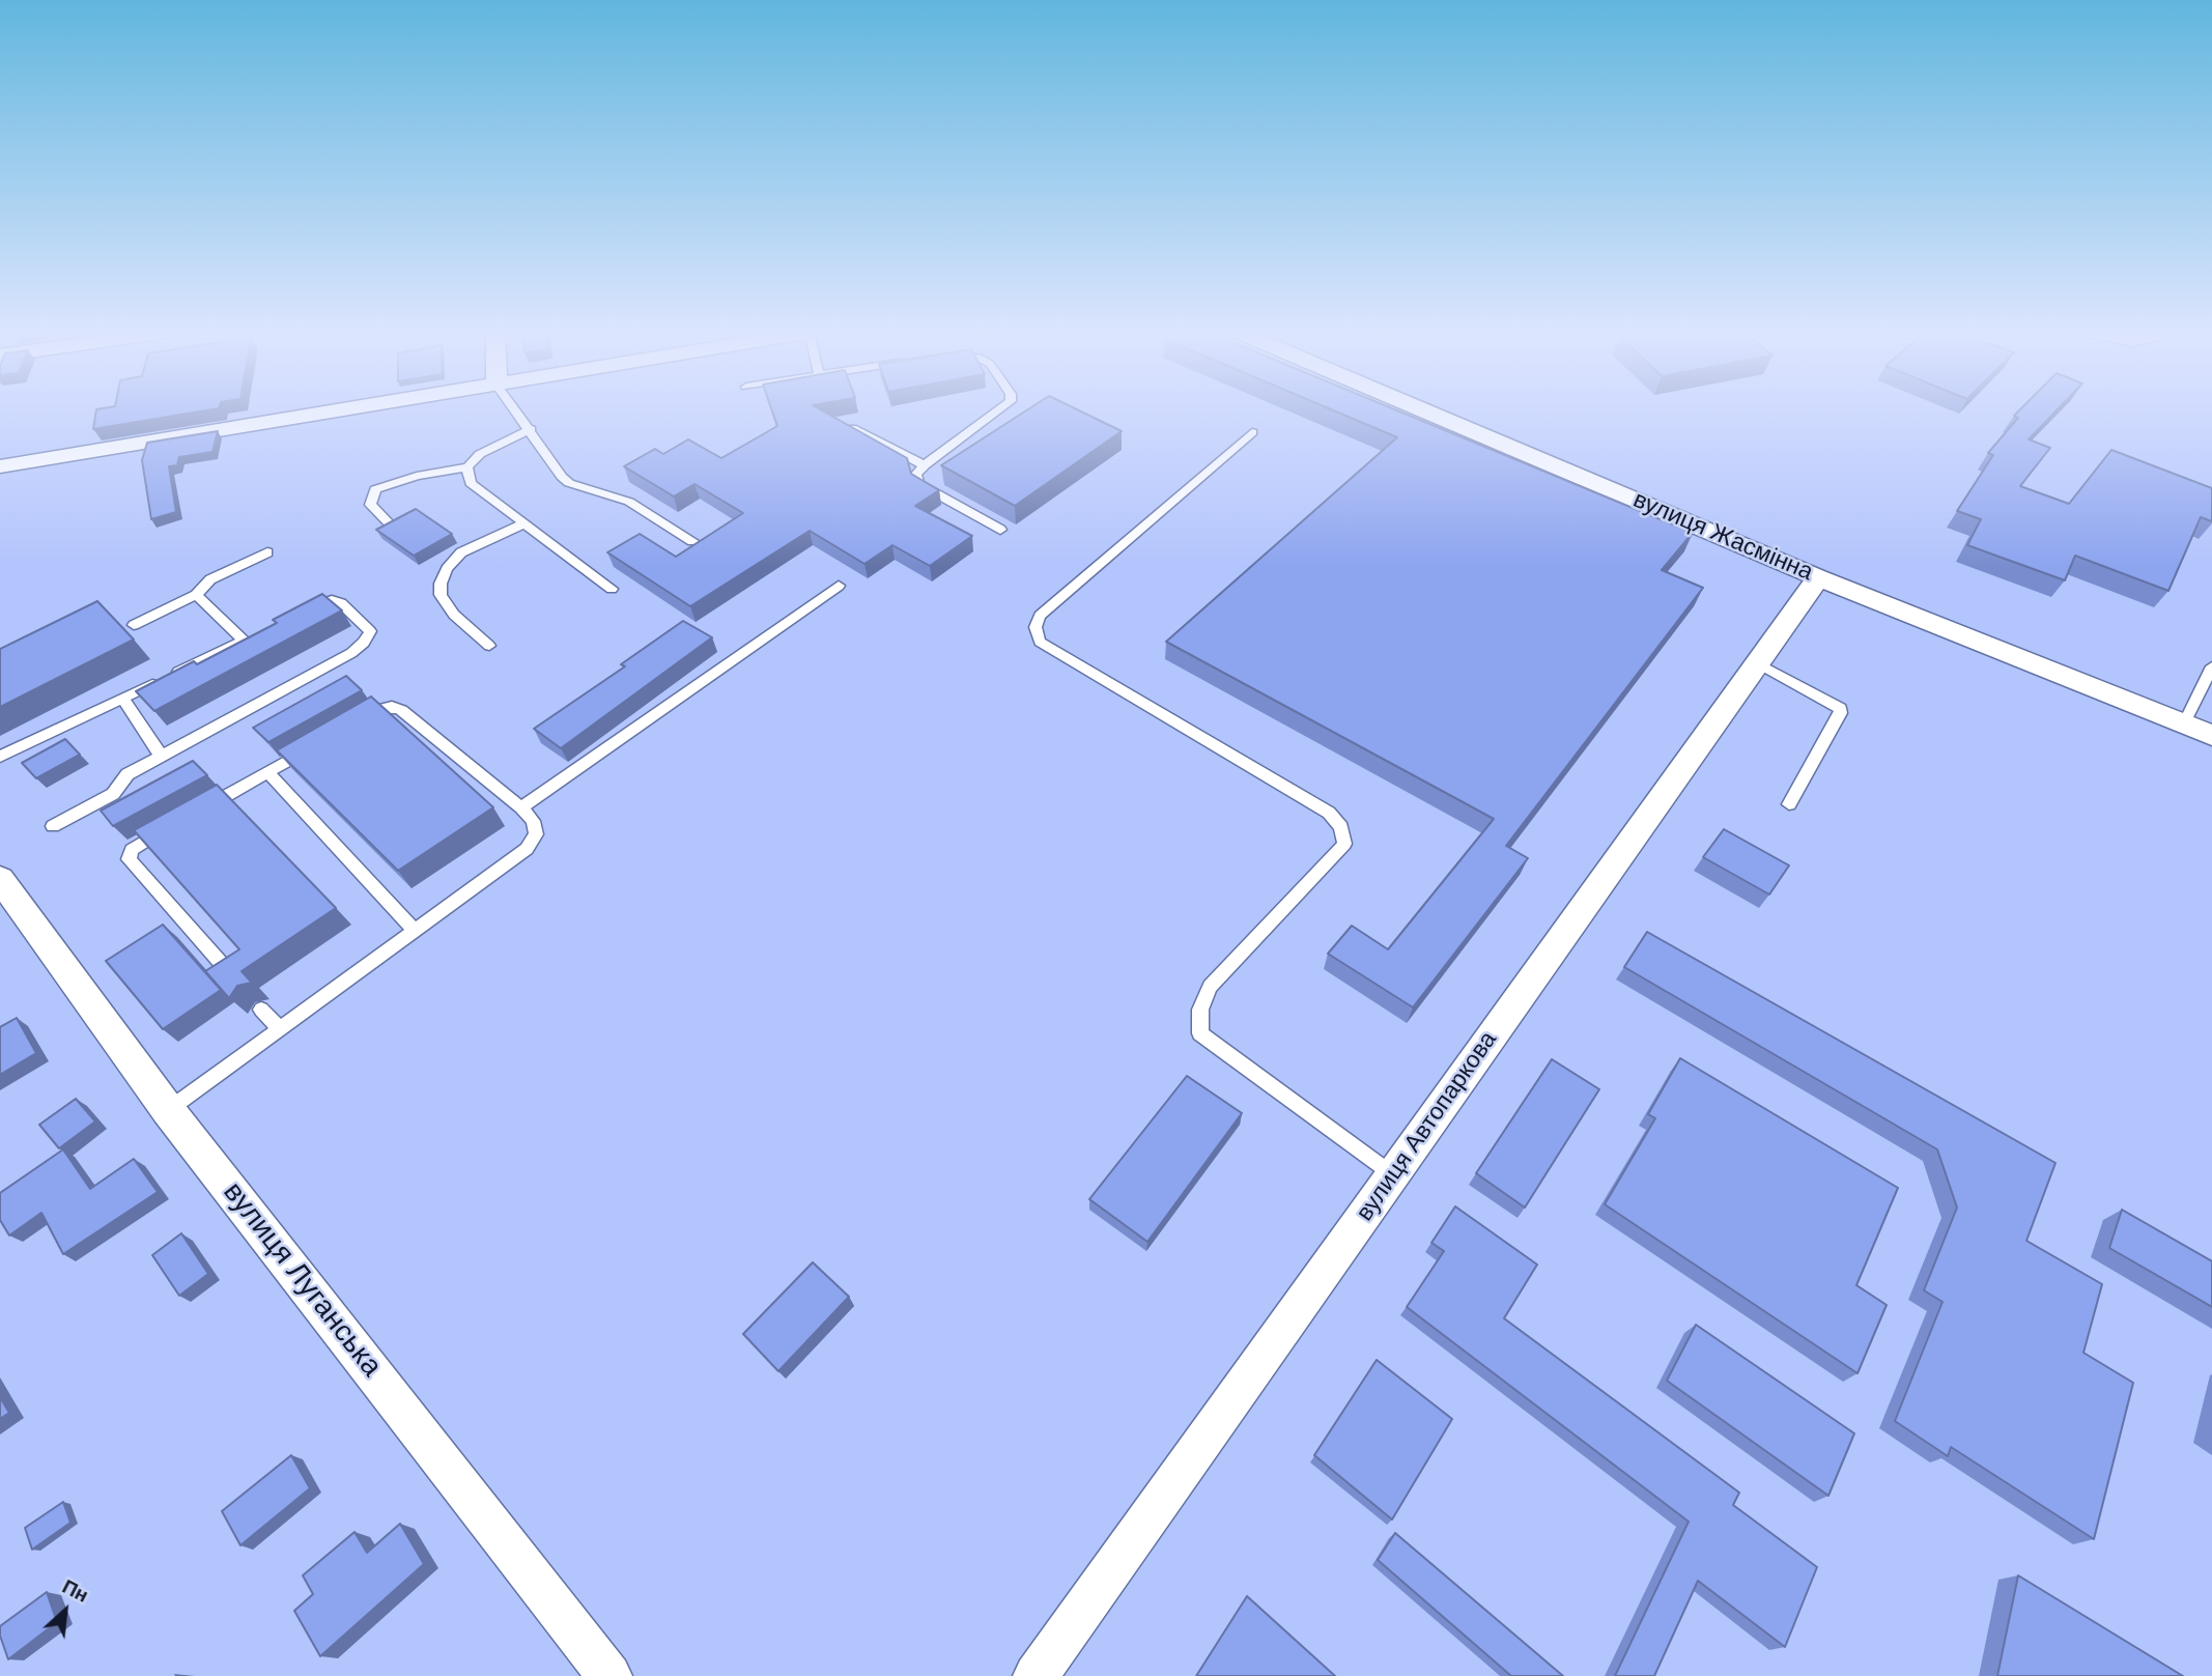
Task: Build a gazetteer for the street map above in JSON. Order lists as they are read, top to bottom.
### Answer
{
  "streets": {
    "street": ["вулиця Жасмінна", "вулиця Автопаркова", "вулиця Луганська"]
  },
  "crossings": [
    ["вулиця Жасмінна", "вулиця Автопаркова"]
  ],
  "north": "top right"
}
